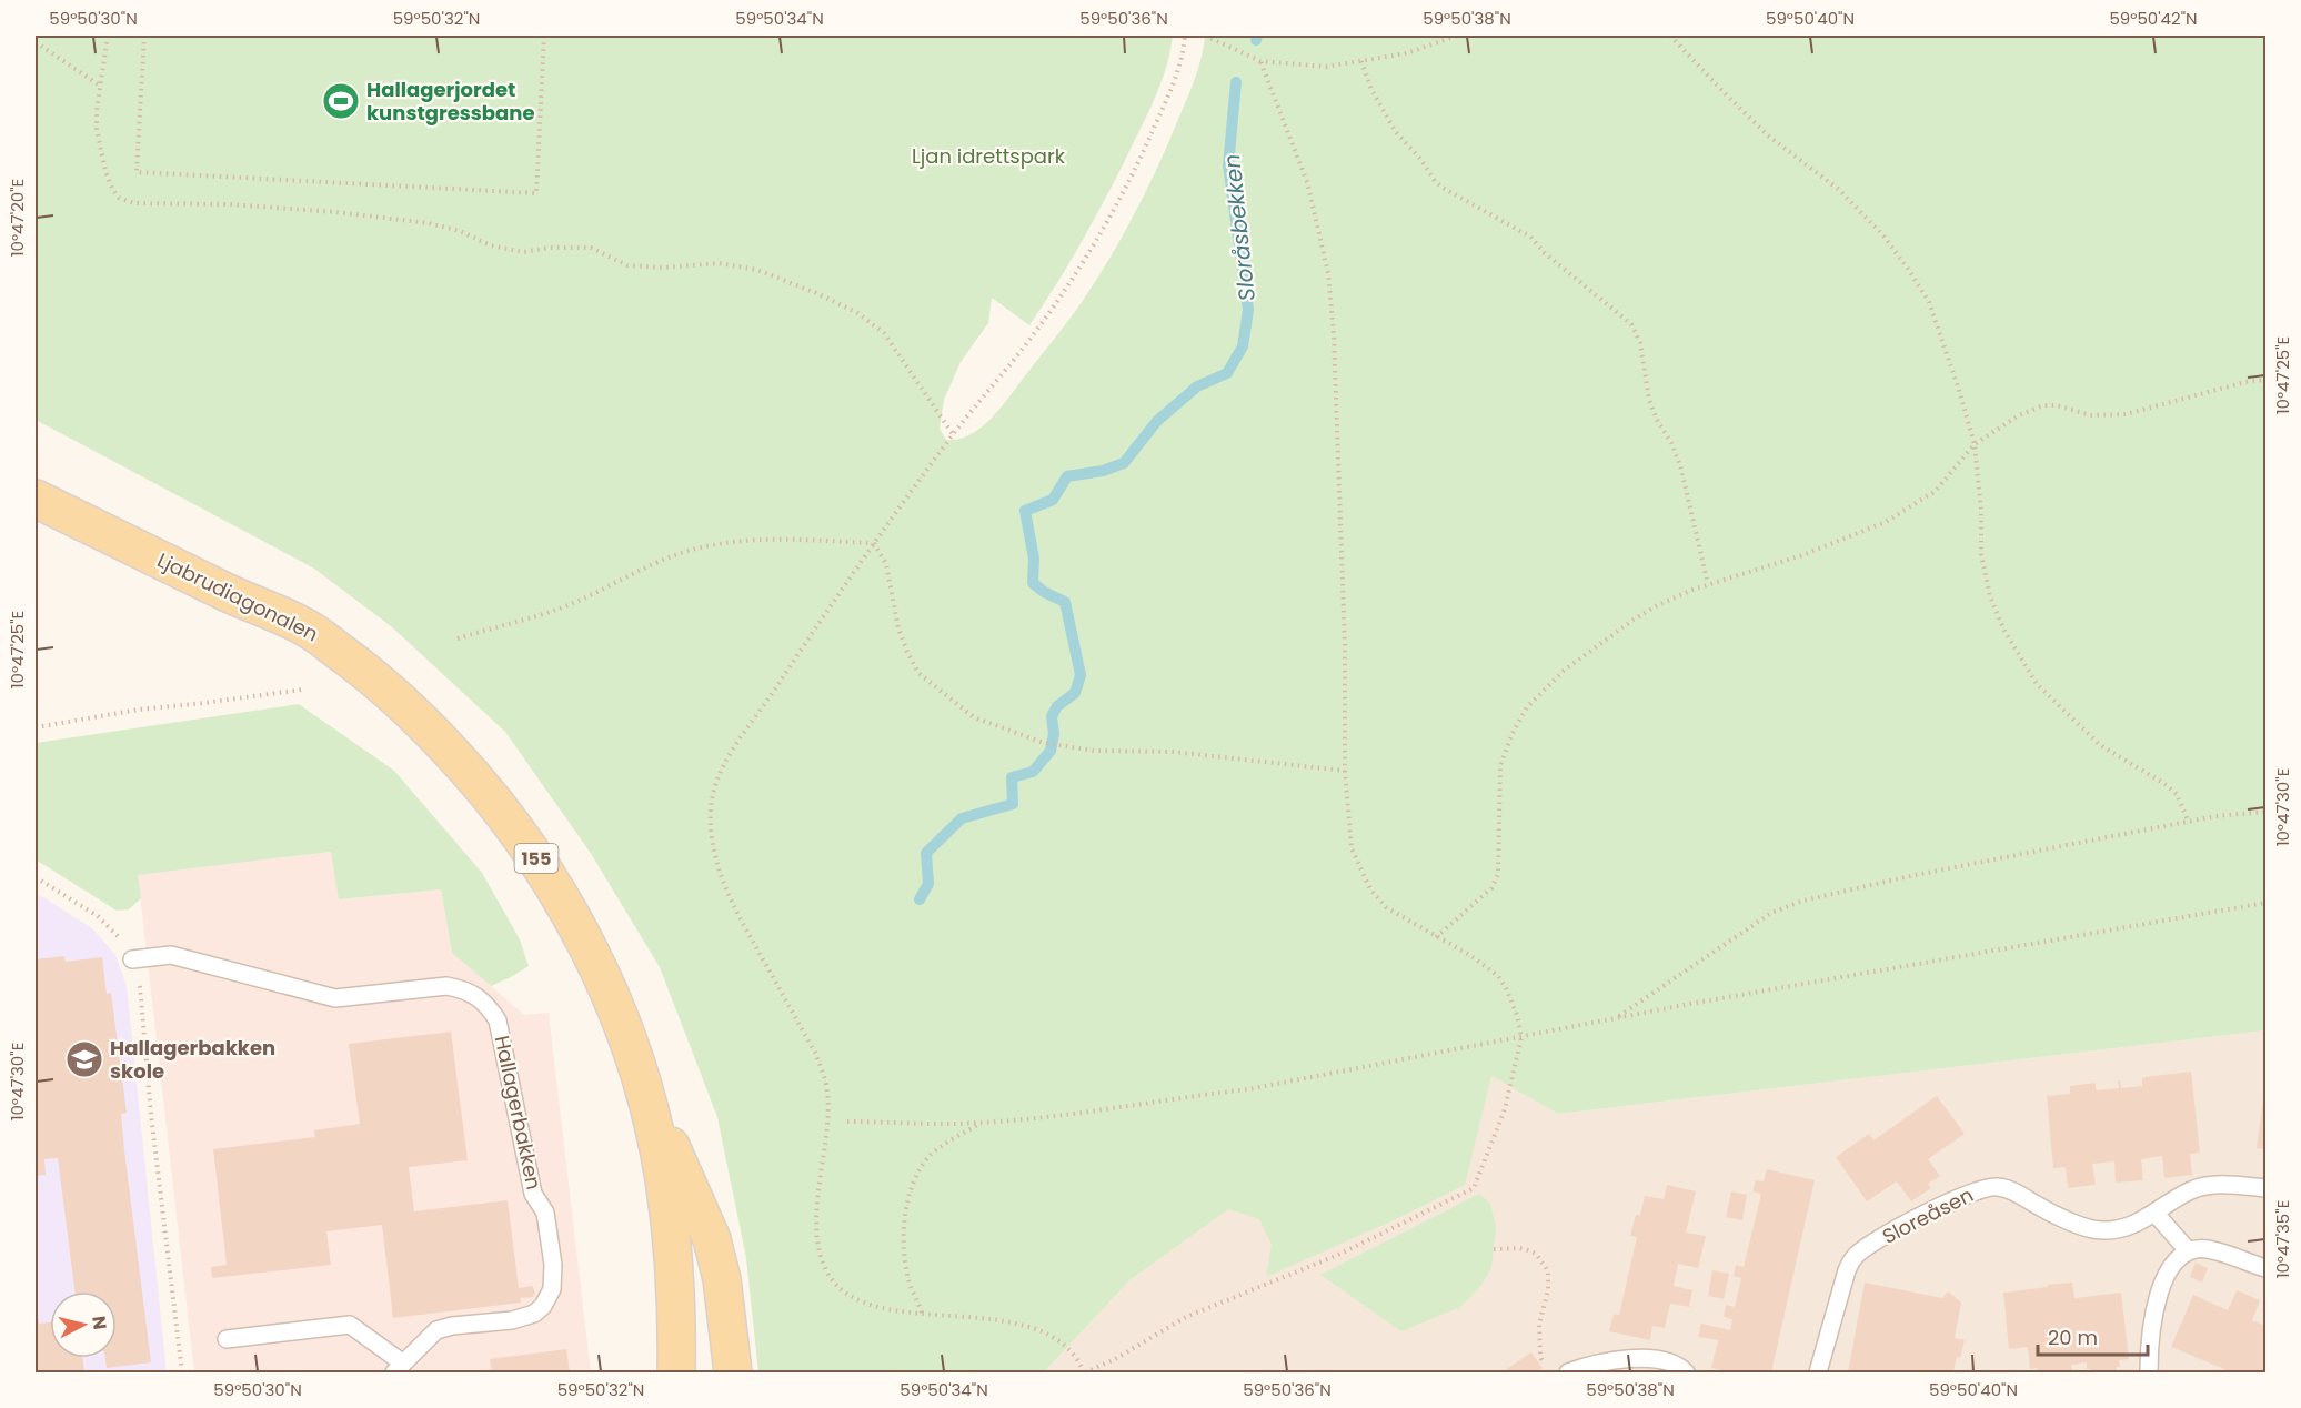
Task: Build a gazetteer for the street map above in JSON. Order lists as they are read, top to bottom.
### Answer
{
  "streets": {
    "main road": ["Ljabrudiagonalen", "155"],
    "lane": ["Hallagerbakken", "Sloreåsen"]
  },
  "crossings": [
    ["Ljabrudiagonalen", "155"]
  ],
  "water": ["Sloråsbekken"],
  "parks": ["Ljan idrettspark"],
  "places": {
    "sports": ["Hallagerjordet kunstgressbane"],
    "school or university": ["Hallagerbakken skole"]
  },
  "scale_bar": "20 m",
  "north": "right",
  "coordinates": [
    "59°50'30\"N",
    "59°50'32\"N",
    "59°50'34\"N",
    "59°50'36\"N",
    "59°50'38\"N",
    "59°50'40\"N",
    "59°50'42\"N",
    "10°47'20\"E",
    "10°47'25\"E",
    "10°47'30\"E",
    "10°47'35\"E"
  ]
}
